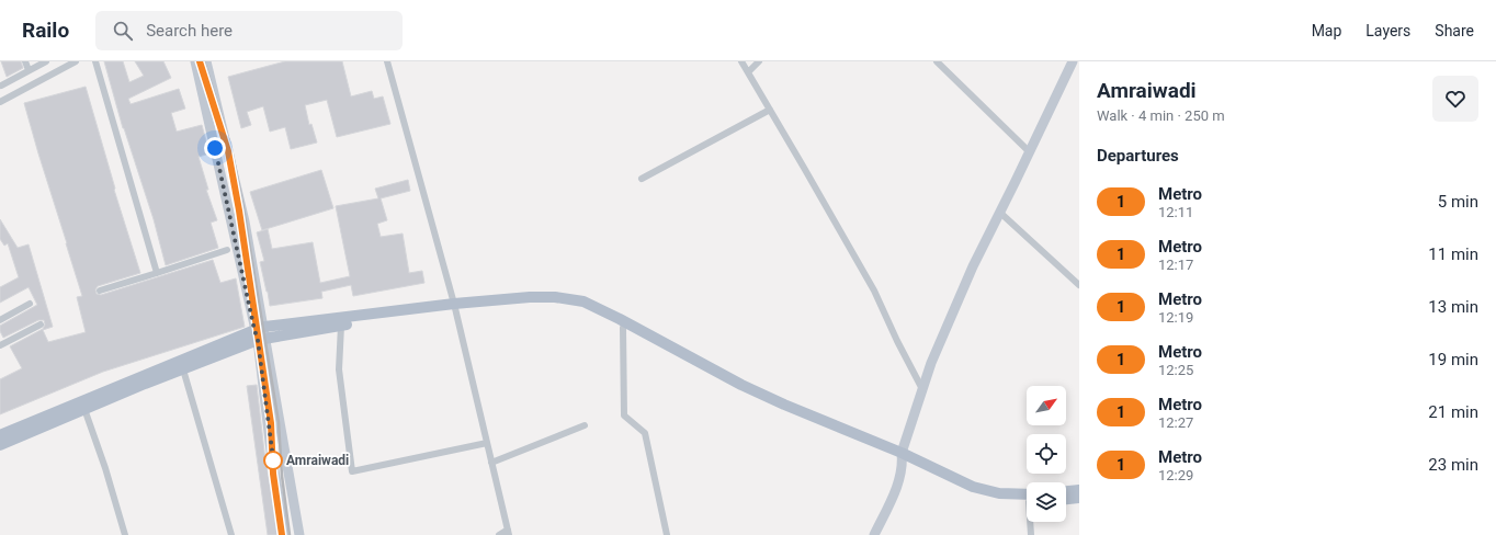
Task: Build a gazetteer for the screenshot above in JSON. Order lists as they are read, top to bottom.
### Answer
{
  "places": ["Amraiwadi"],
  "lines": ["metro line 1"],
  "north": "top right",
  "page": {
    "header": "Railo",
    "search": "Search here",
    "nav": ["Map", "Layers", "Share"],
    "heading": [
      ["Amraiwadi", "Walk · 4 min · 250 m"],
      "Departures"
    ],
    "list": [
      {
        "mark": "1",
        "name": "Metro",
        "note": "12:11",
        "value": "5 min"
      },
      {
        "mark": "1",
        "name": "Metro",
        "note": "12:17",
        "value": "11 min"
      },
      {
        "mark": "1",
        "name": "Metro",
        "note": "12:19",
        "value": "13 min"
      },
      {
        "mark": "1",
        "name": "Metro",
        "note": "12:25",
        "value": "19 min"
      },
      {
        "mark": "1",
        "name": "Metro",
        "note": "12:27",
        "value": "21 min"
      },
      {
        "mark": "1",
        "name": "Metro",
        "note": "12:29",
        "value": "23 min"
      }
    ]
  }
}
